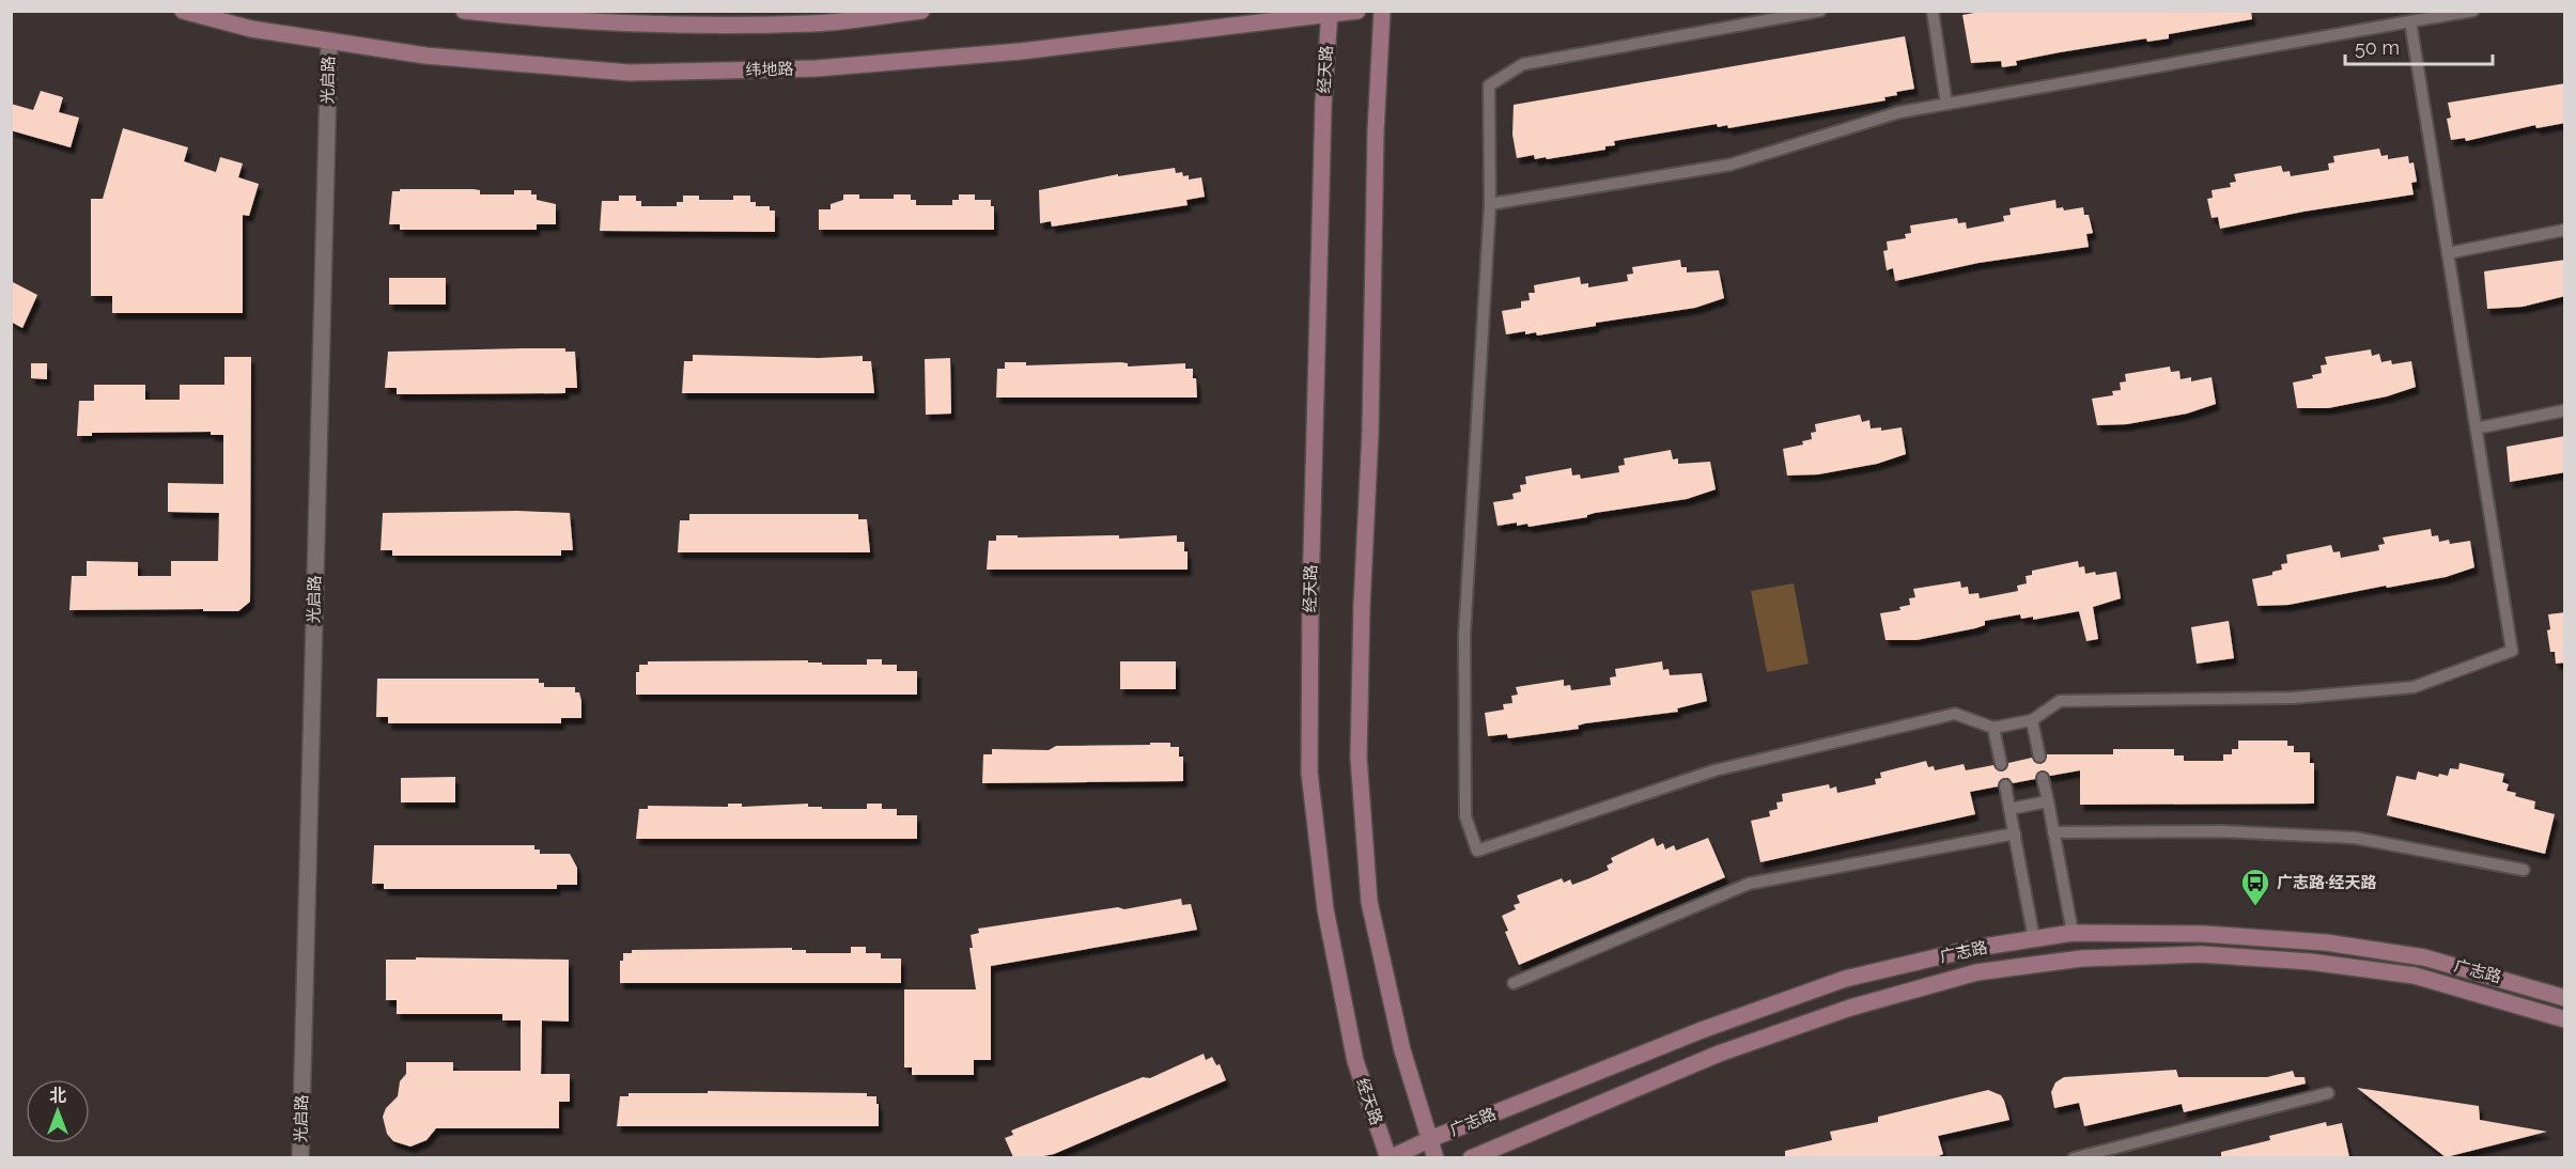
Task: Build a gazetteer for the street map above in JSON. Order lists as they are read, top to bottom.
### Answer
{
  "streets": {
    "main road": ["纬地路", "经天路", "广志路"],
    "street": ["光启路"]
  },
  "crossings": [
    ["纬地路", "经天路"],
    ["纬地路", "光启路"],
    ["经天路", "广志路"]
  ],
  "places": {
    "bus stop": ["广志路·经天路"]
  },
  "scale_bar": "50 m",
  "north": "top"
}
